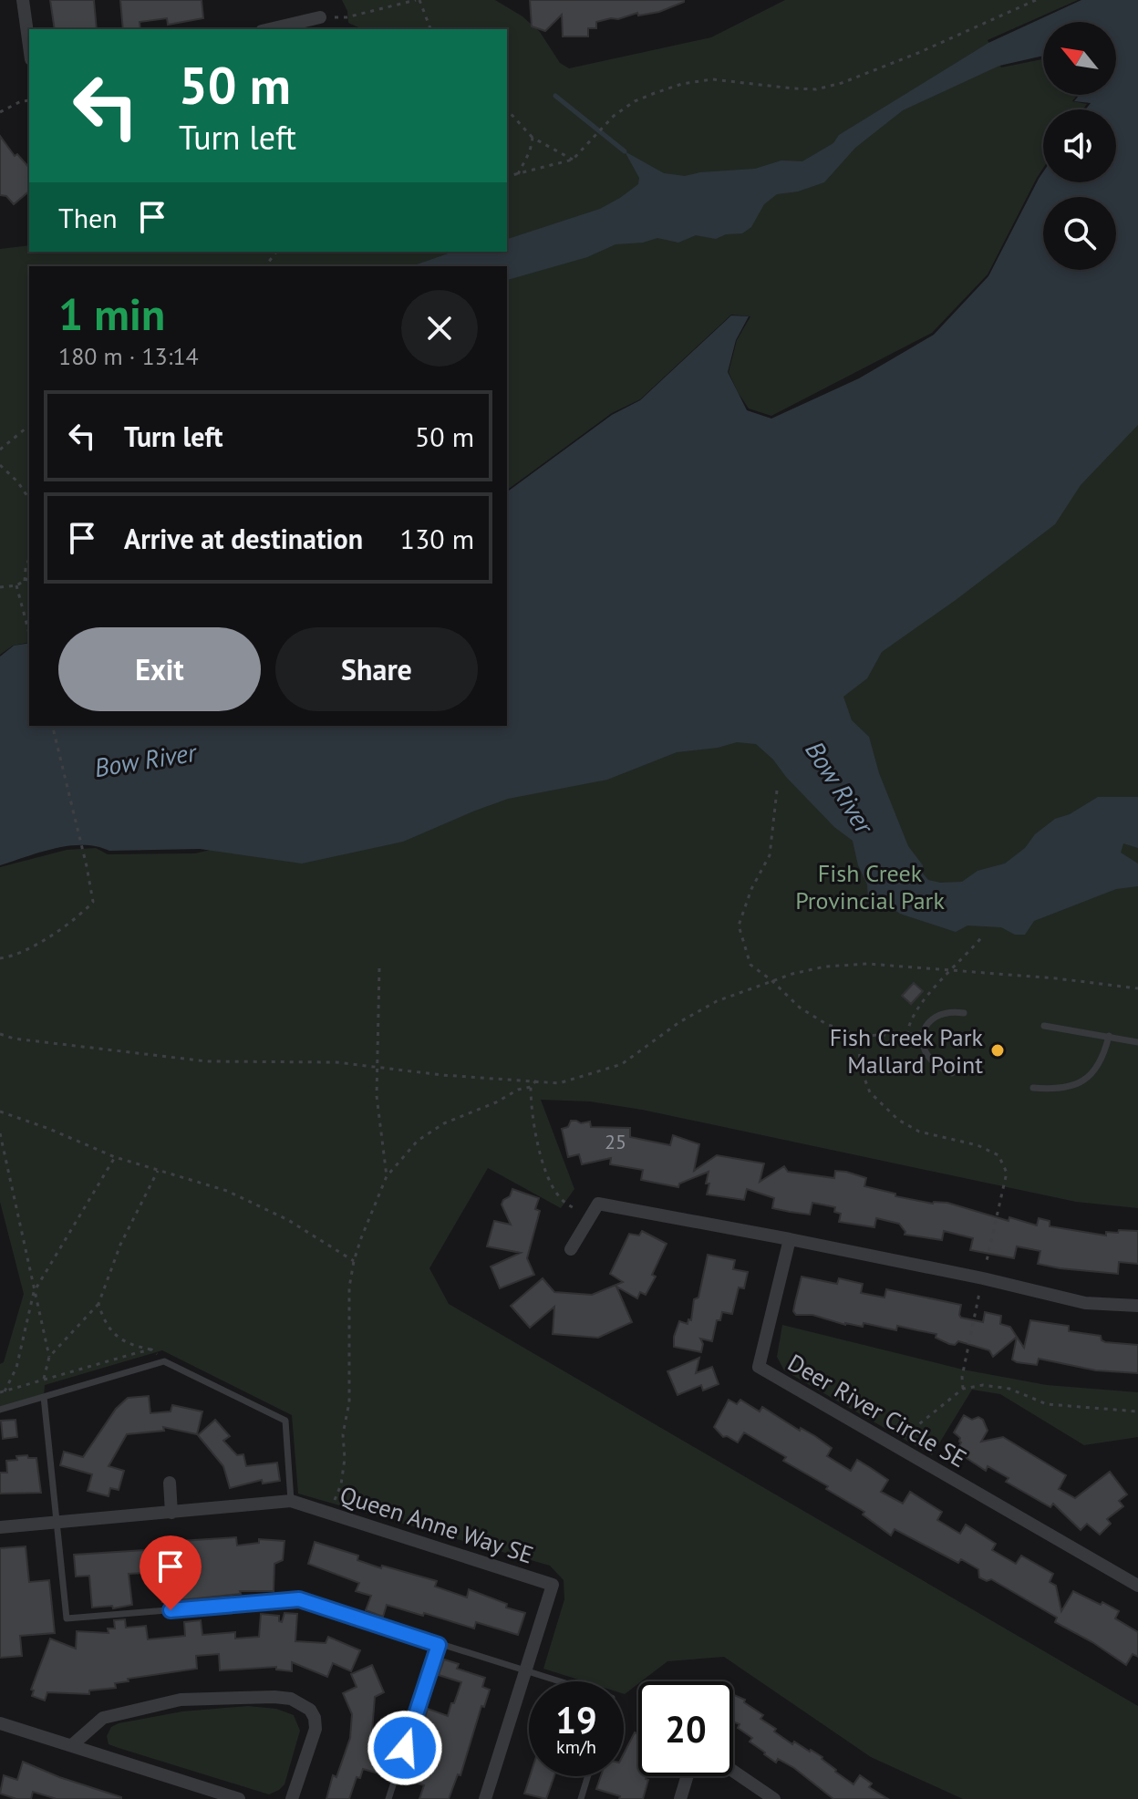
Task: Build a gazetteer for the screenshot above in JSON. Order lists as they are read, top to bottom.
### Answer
{
  "streets": {
    "street": ["Deer River Circle SE", "Queen Anne Way SE"]
  },
  "water": ["Bow River"],
  "parks": ["Fish Creek Provincial Park"],
  "places": ["Fish Creek Park Mallard Point"],
  "house_numbers": ["25"],
  "north": "top left",
  "page": {
    "turn": ["50 m", "Turn left"],
    "then": "Then",
    "heading": ["1 min", "180 m · 13:14"],
    "list": [
      {
        "name": "Turn left",
        "value": "50 m"
      },
      {
        "name": "Arrive at destination",
        "value": "130 m"
      }
    ],
    "buttons": ["Exit", "Share"],
    "speed": "19 km/h",
    "limit": "20"
  }
}
